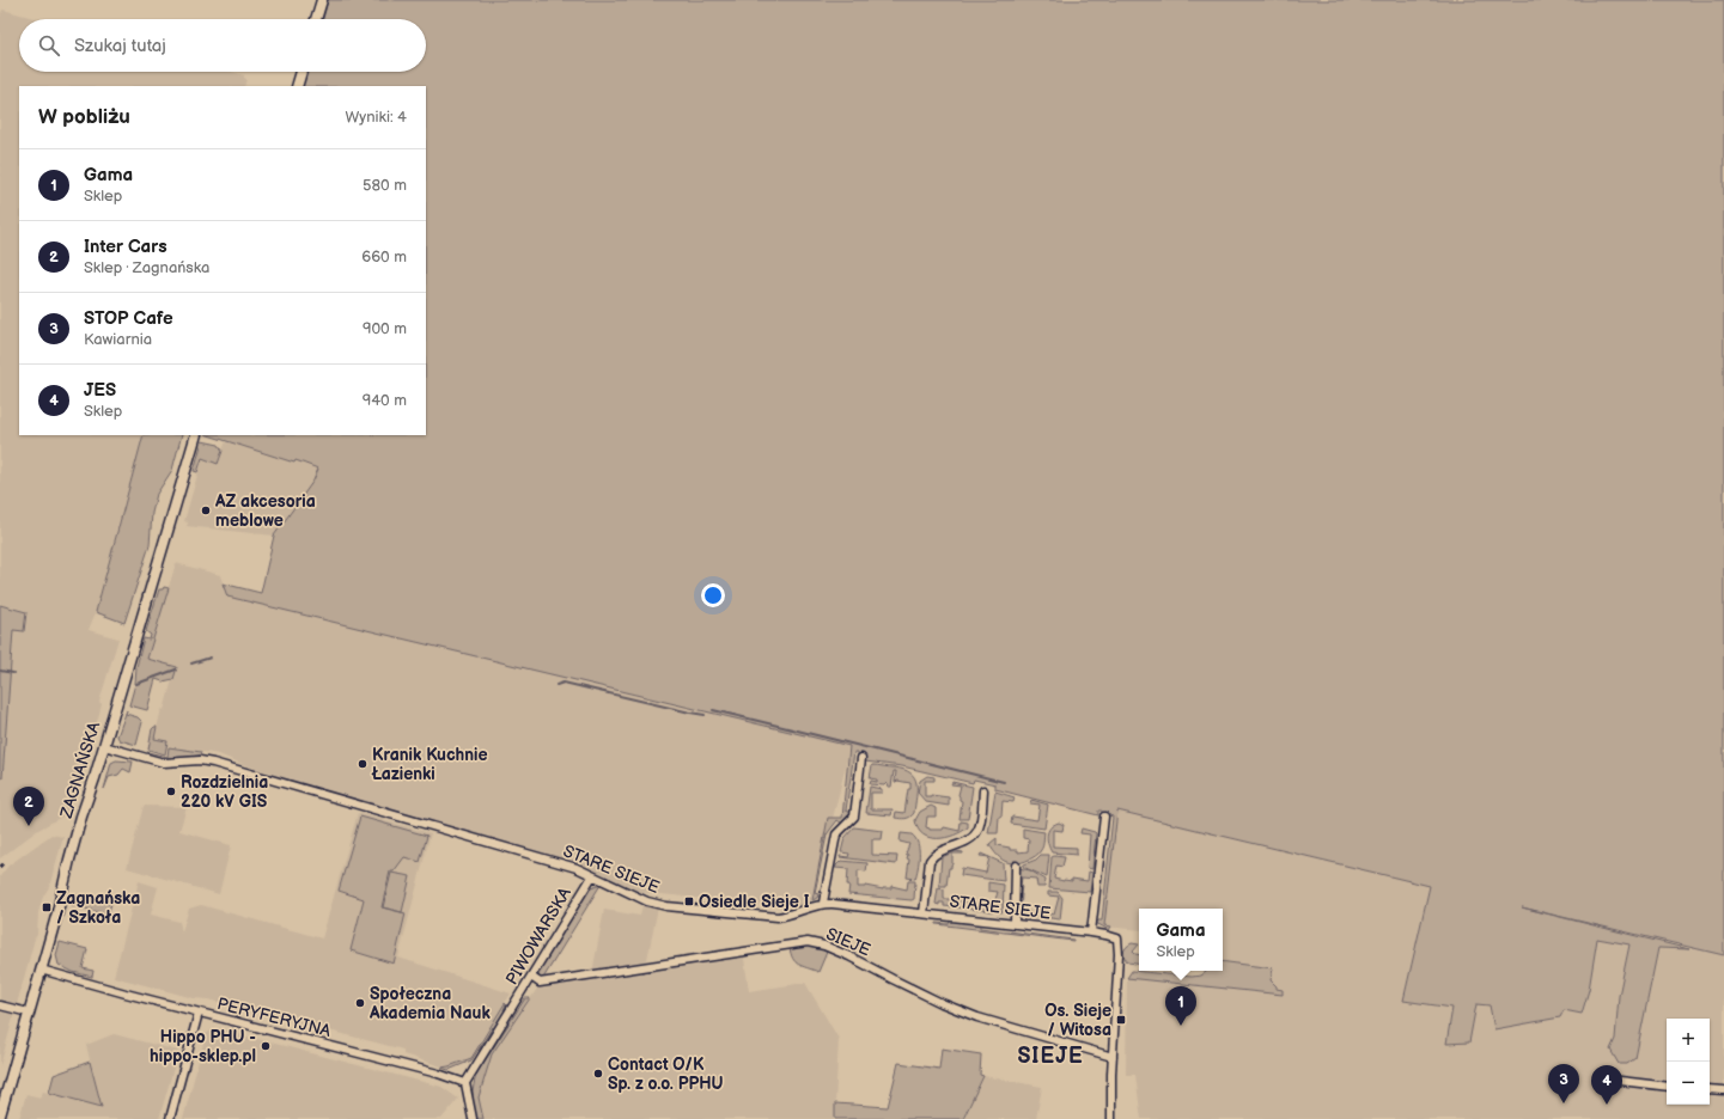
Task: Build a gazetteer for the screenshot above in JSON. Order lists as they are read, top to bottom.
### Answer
{
  "streets": {
    "street": [
      "ZAGNAŃSKA",
      "STARE SIEJE",
      "PIWOWARSKA",
      "SIEJE",
      "PERYFERYJNA"
    ]
  },
  "crossings": [
    ["ZAGNAŃSKA", "STARE SIEJE"],
    ["ZAGNAŃSKA", "PERYFERYJNA"],
    ["STARE SIEJE", "PIWOWARSKA"],
    ["STARE SIEJE", "SIEJE"],
    ["PIWOWARSKA", "SIEJE"],
    ["PIWOWARSKA", "PERYFERYJNA"]
  ],
  "districts": ["SIEJE"],
  "places": {
    "other": [
      "AZ akcesoria meblowe",
      "Kranik Kuchnie Łazienki",
      "Rozdzielnia 220 kV GIS",
      "Społeczna Akademia Nauk",
      "Hippo PHU - hippo-sklep.pl",
      "Contact O/K Sp. z o.o. PPHU"
    ],
    "transit": ["Osiedle Sieje I", "Zagnańska / Szkoła", "Os. Sieje / Witosa"]
  },
  "page": {
    "search": "Szukaj tutaj",
    "heading": ["W pobliżu", "Wyniki: 4"],
    "list": [
      {
        "mark": "1",
        "name": "Gama",
        "note": "Sklep",
        "value": "580 m"
      },
      {
        "mark": "2",
        "name": "Inter Cars",
        "note": "Sklep · Zagnańska",
        "value": "660 m"
      },
      {
        "mark": "3",
        "name": "STOP Cafe",
        "note": "Kawiarnia",
        "value": "900 m"
      },
      {
        "mark": "4",
        "name": "JES",
        "note": "Sklep",
        "value": "940 m"
      }
    ],
    "pins": [
      "2",
      "1",
      "3",
      "4"
    ],
    "popup": ["Gama", "Sklep"],
    "map_buttons": ["+", "−"]
  }
}
